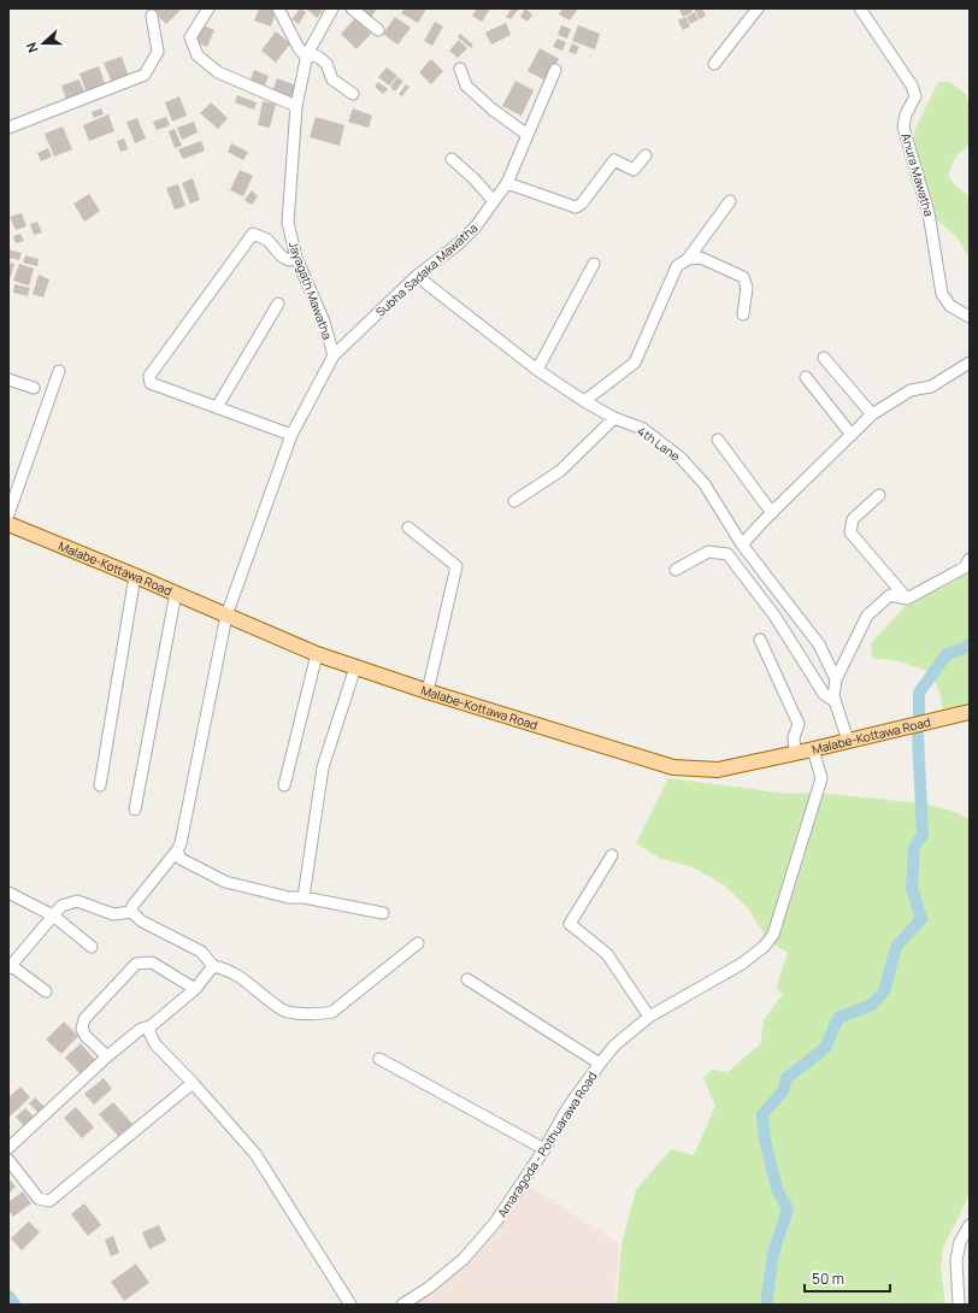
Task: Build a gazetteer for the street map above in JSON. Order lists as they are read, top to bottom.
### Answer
{
  "streets": {
    "main road": ["Malabe-Kottawa Road"],
    "street": [
      "Anura Mawatha",
      "Subha Sadaka Mawatha",
      "Jayagath Mawatha",
      "4th Lane",
      "Amaragoda - Pothuarawa Road"
    ]
  },
  "crossings": [
    ["Subha Sadaka Mawatha", "Jayagath Mawatha"],
    ["Subha Sadaka Mawatha", "4th Lane"],
    ["Jayagath Mawatha", "Malabe-Kottawa Road"],
    ["Malabe-Kottawa Road", "Amaragoda - Pothuarawa Road"]
  ],
  "scale_bar": "50 m",
  "north": "left"
}
